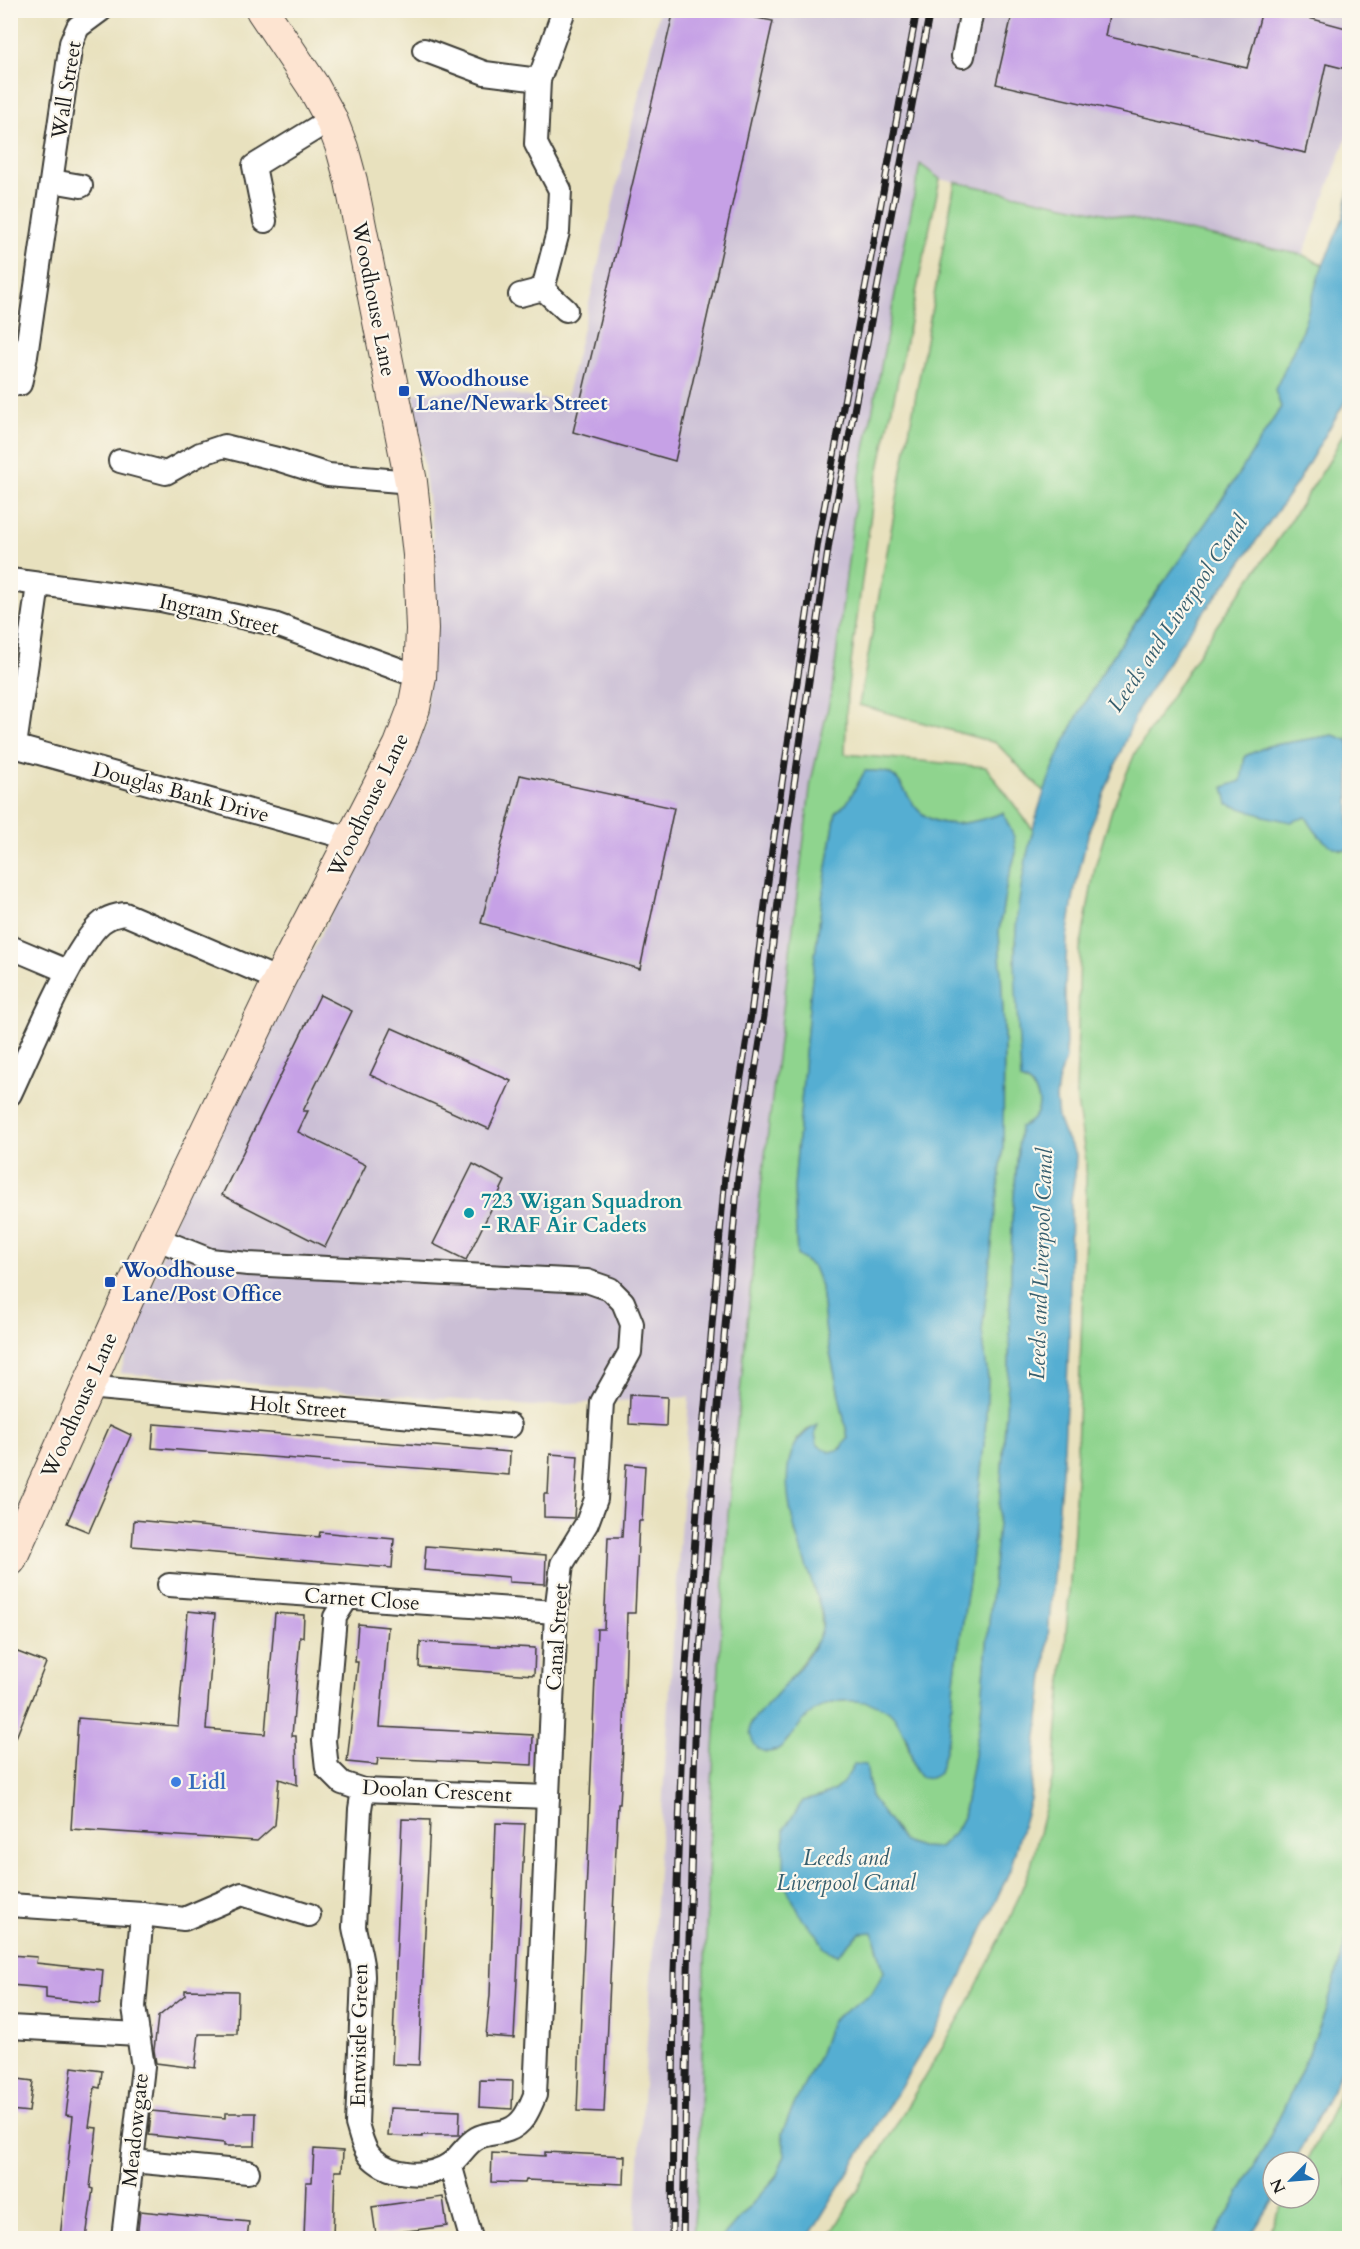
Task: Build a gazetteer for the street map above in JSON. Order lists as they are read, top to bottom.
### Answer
{
  "streets": {
    "main road": ["Woodhouse Lane"],
    "street": [
      "Wall Street",
      "Ingram Street",
      "Douglas Bank Drive",
      "Holt Street",
      "Carnet Close",
      "Canal Street",
      "Doolan Crescent",
      "Entwistle Green",
      "Meadowgate"
    ]
  },
  "crossings": [
    ["Woodhouse Lane", "Ingram Street"],
    ["Woodhouse Lane", "Douglas Bank Drive"],
    ["Woodhouse Lane", "Holt Street"],
    ["Woodhouse Lane", "Canal Street"],
    ["Carnet Close", "Canal Street"],
    ["Carnet Close", "Doolan Crescent"],
    ["Canal Street", "Doolan Crescent"],
    ["Canal Street", "Entwistle Green"],
    ["Doolan Crescent", "Entwistle Green"]
  ],
  "water": ["Leeds and Liverpool Canal"],
  "places": {
    "transit": ["Woodhouse Lane/Newark Street", "Woodhouse Lane/Post Office"],
    "other": ["723 Wigan Squadron - RAF Air Cadets", "Lidl"]
  },
  "north": "bottom left"
}
